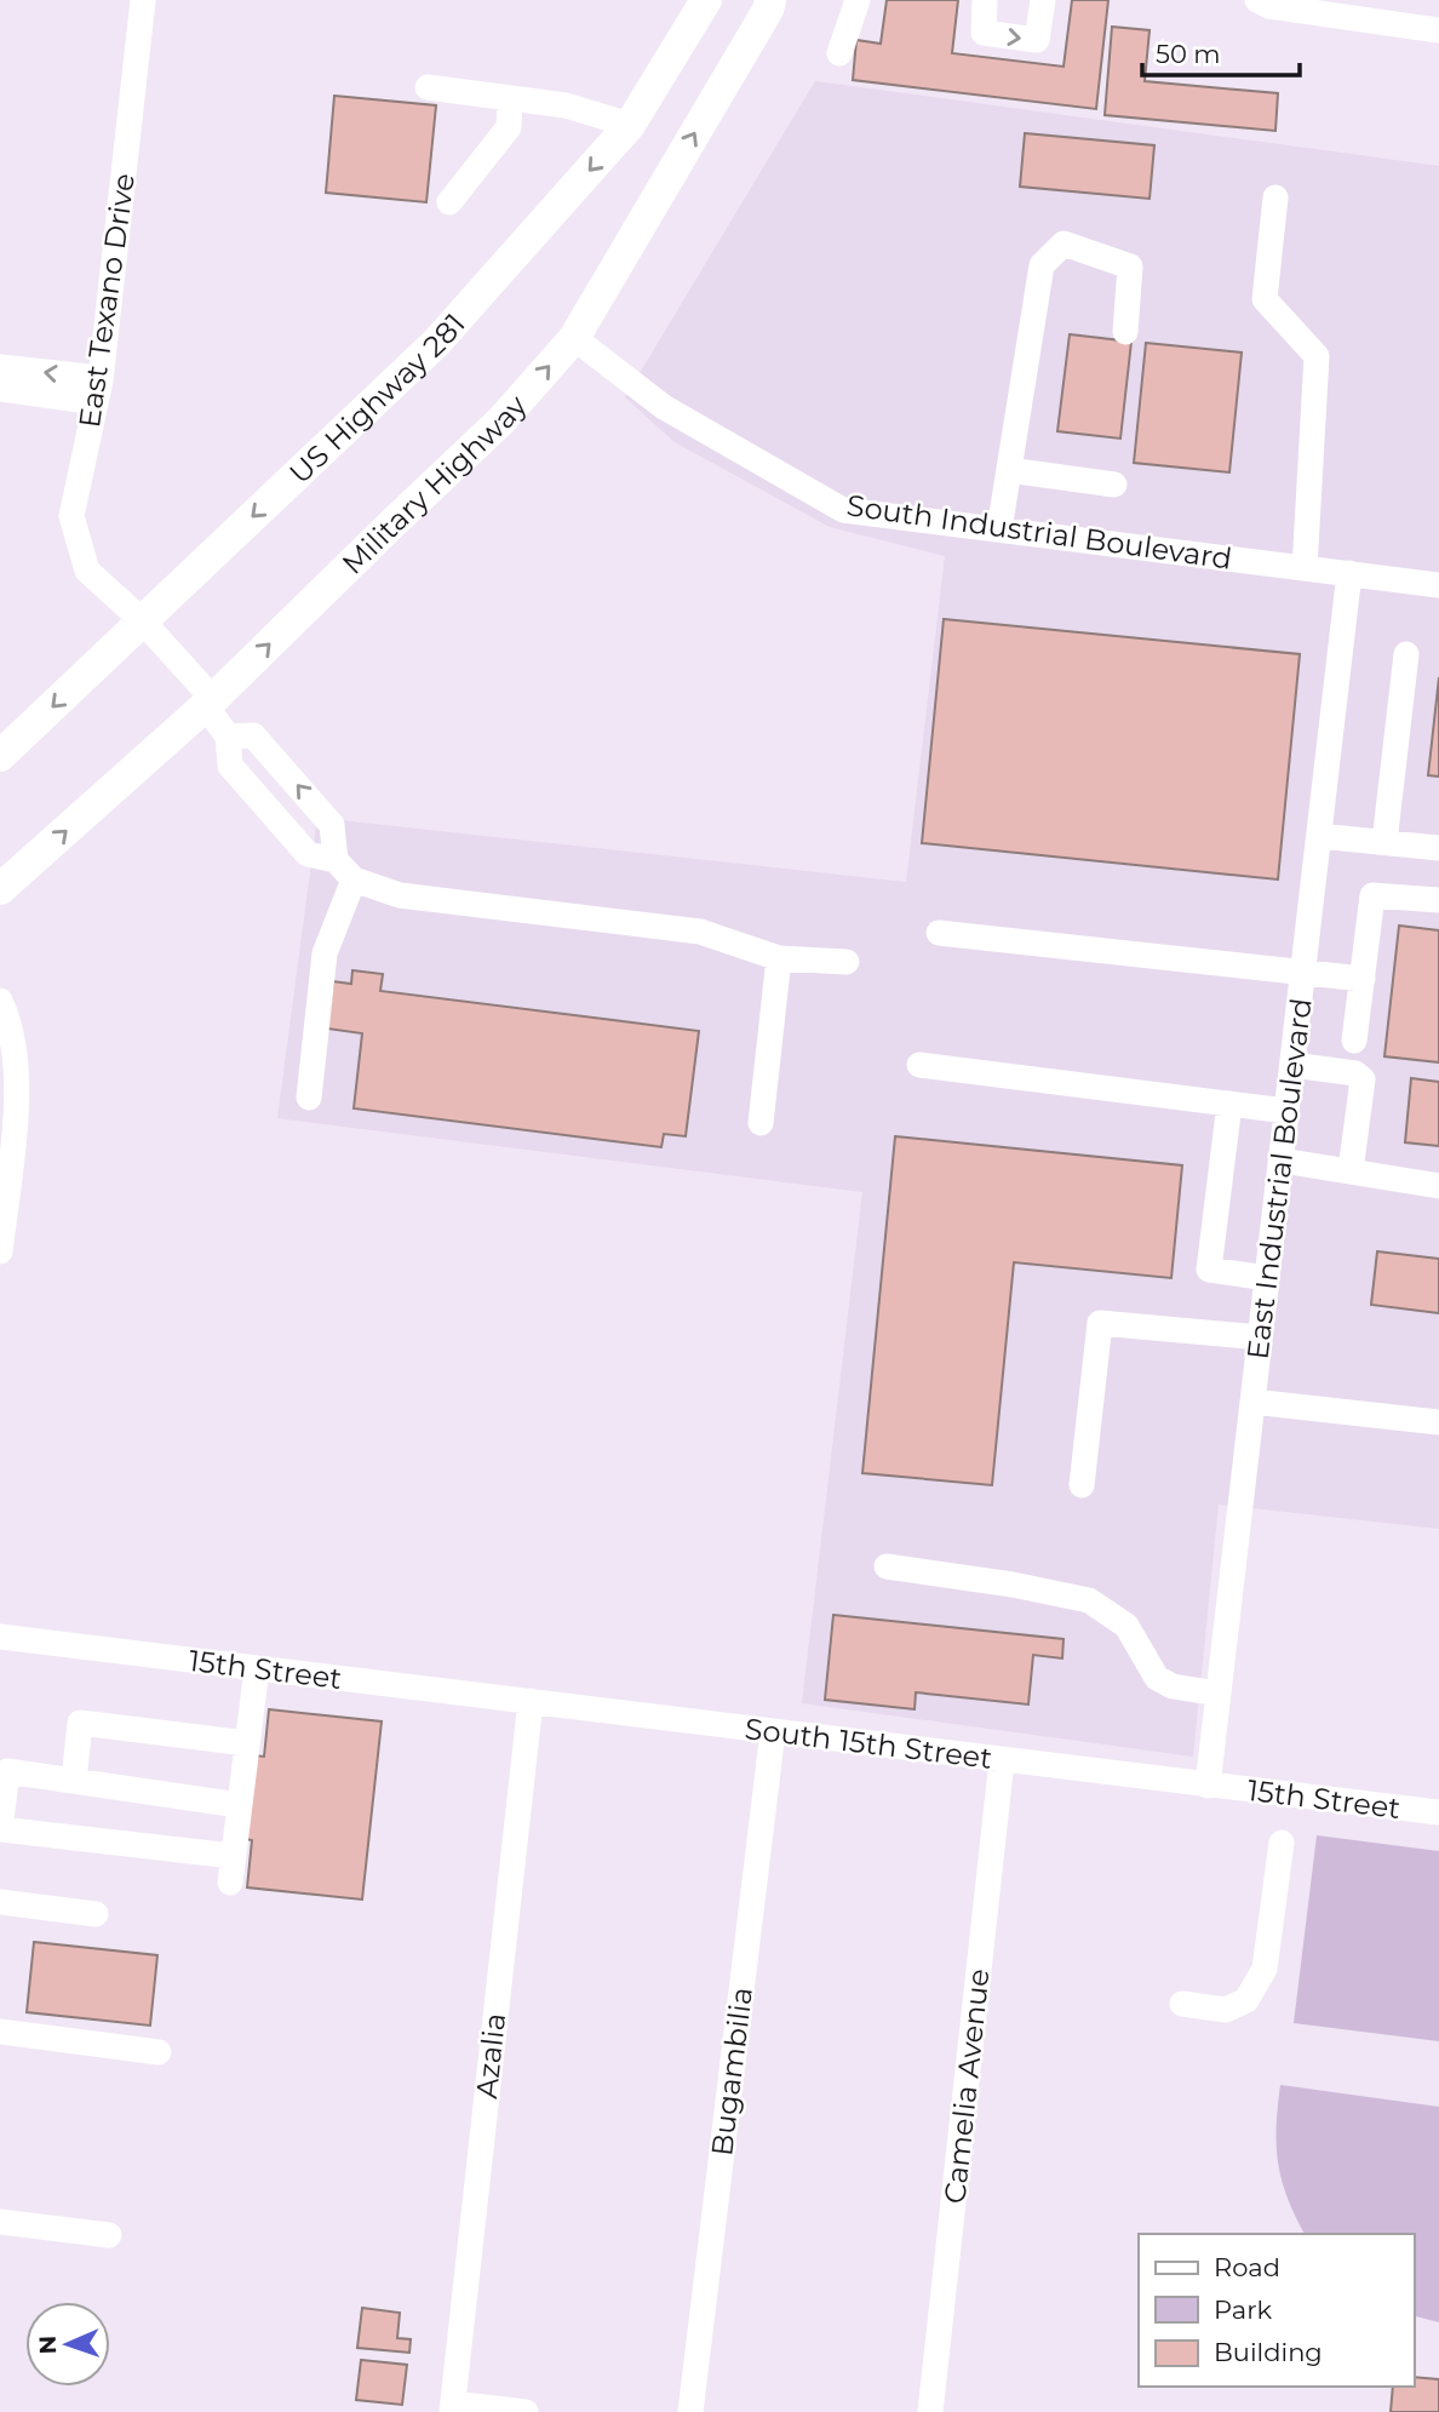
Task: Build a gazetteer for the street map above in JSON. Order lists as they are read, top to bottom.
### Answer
{
  "streets": {
    "main road": ["US Highway 281", "Military Highway"],
    "street": [
      "East Texano Drive",
      "South Industrial Boulevard",
      "East Industrial Boulevard",
      "15th Street",
      "South 15th Street",
      "Azalia",
      "Bugambilia",
      "Camelia Avenue"
    ]
  },
  "crossings": [
    ["East Texano Drive", "US Highway 281"],
    ["East Texano Drive", "Military Highway"],
    ["Military Highway", "South Industrial Boulevard"],
    ["South Industrial Boulevard", "East Industrial Boulevard"],
    ["East Industrial Boulevard", "15th Street"],
    ["East Industrial Boulevard", "South 15th Street"],
    ["15th Street", "South 15th Street"],
    ["15th Street", "Azalia"],
    ["South 15th Street", "Azalia"],
    ["South 15th Street", "Bugambilia"],
    ["South 15th Street", "Camelia Avenue"]
  ],
  "one_way": ["US Highway 281", "Military Highway"],
  "legend": ["Road", "Park", "Building"],
  "scale_bar": "50 m",
  "north": "left"
}
